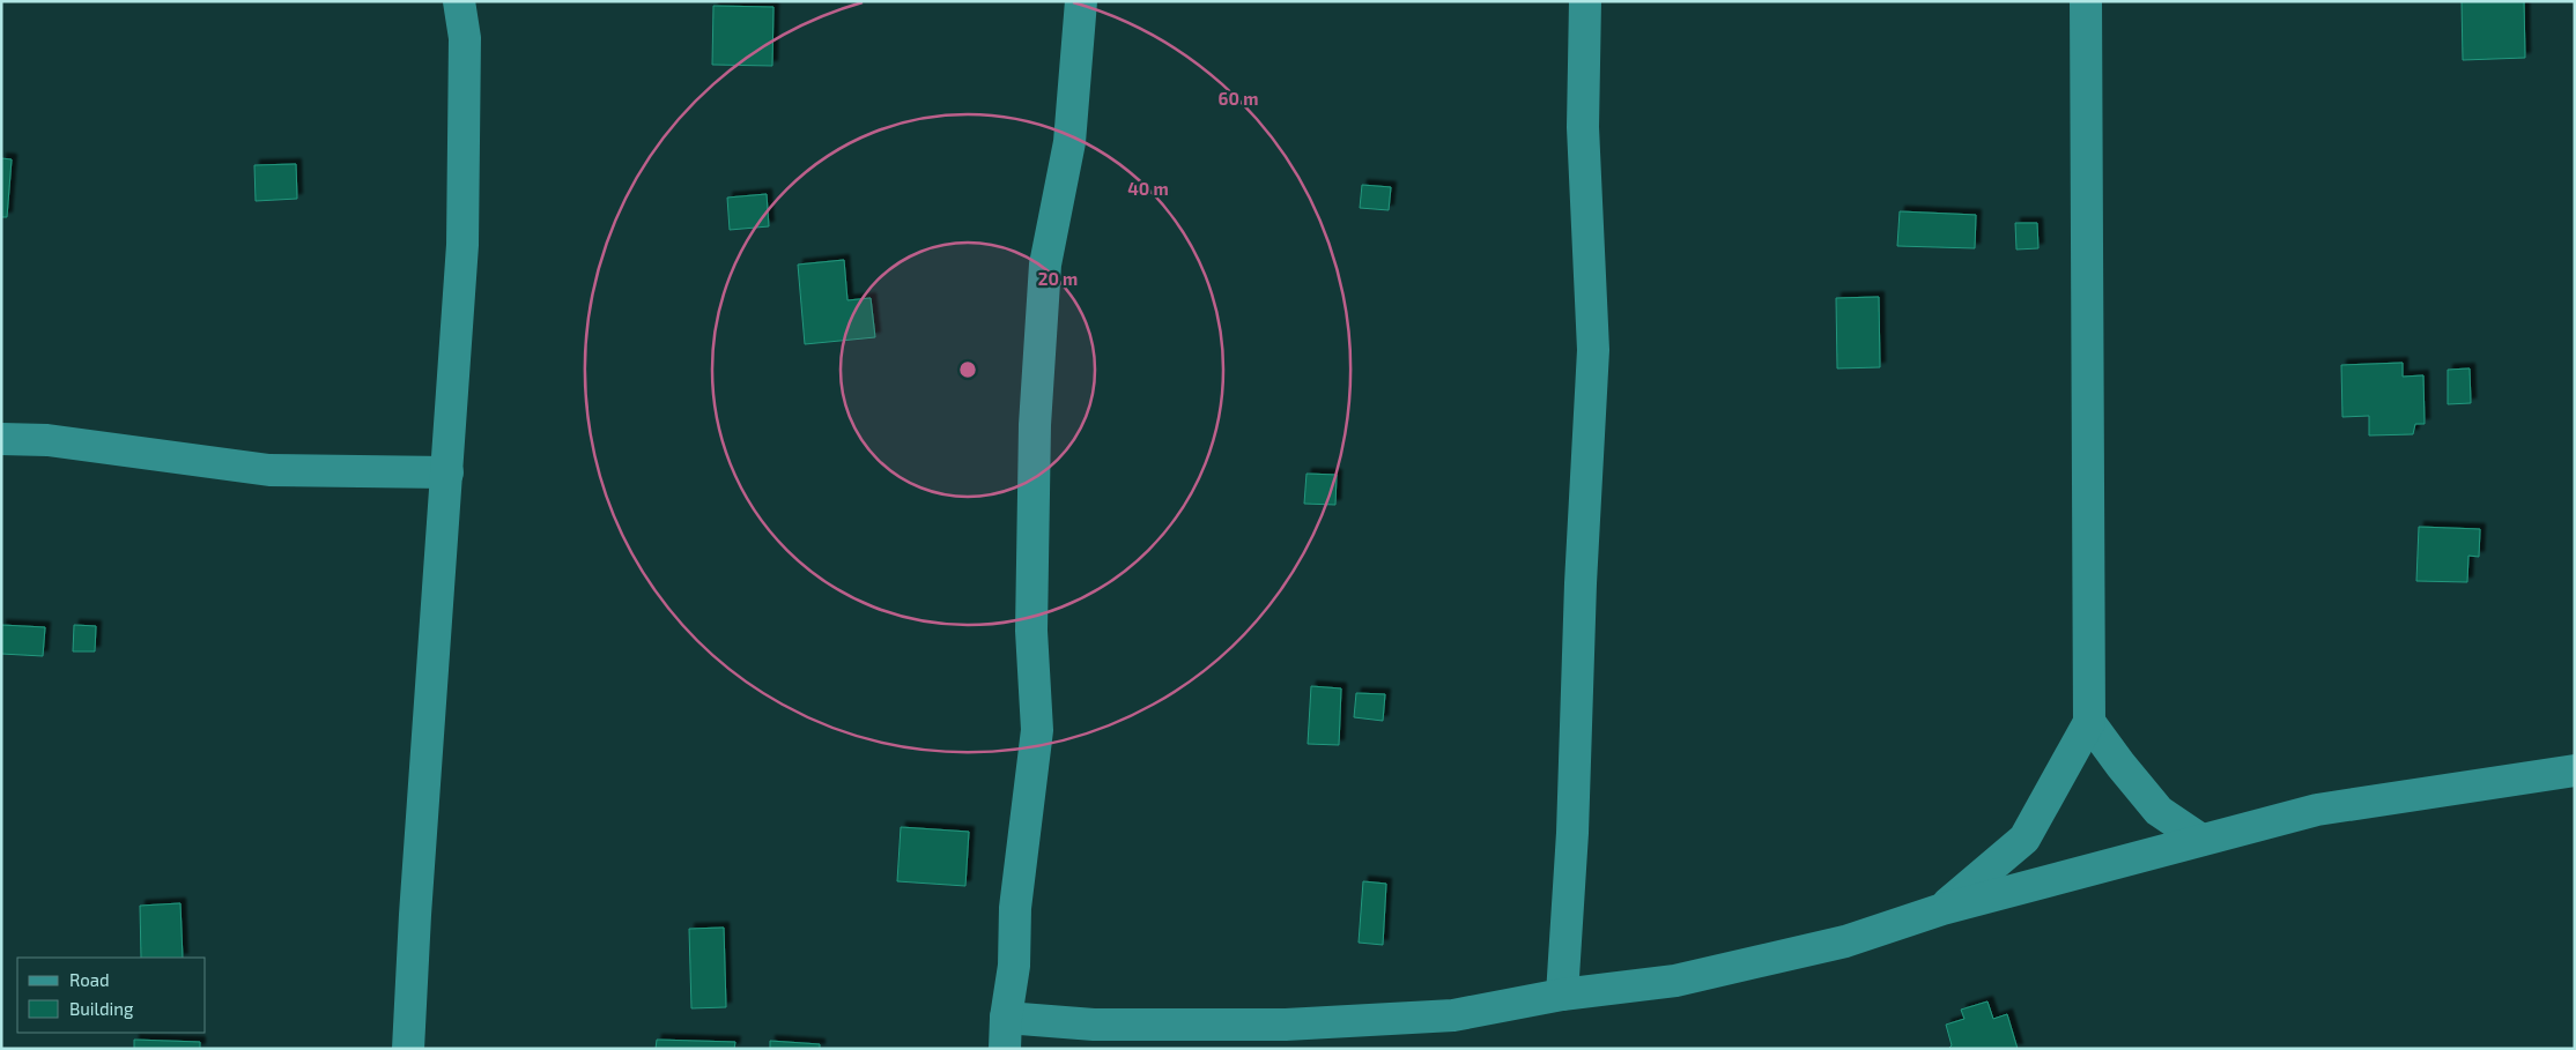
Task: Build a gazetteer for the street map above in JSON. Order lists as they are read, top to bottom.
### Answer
{
  "legend": ["Road", "Building"],
  "rings": ["60 m", "40 m", "20 m"]
}
